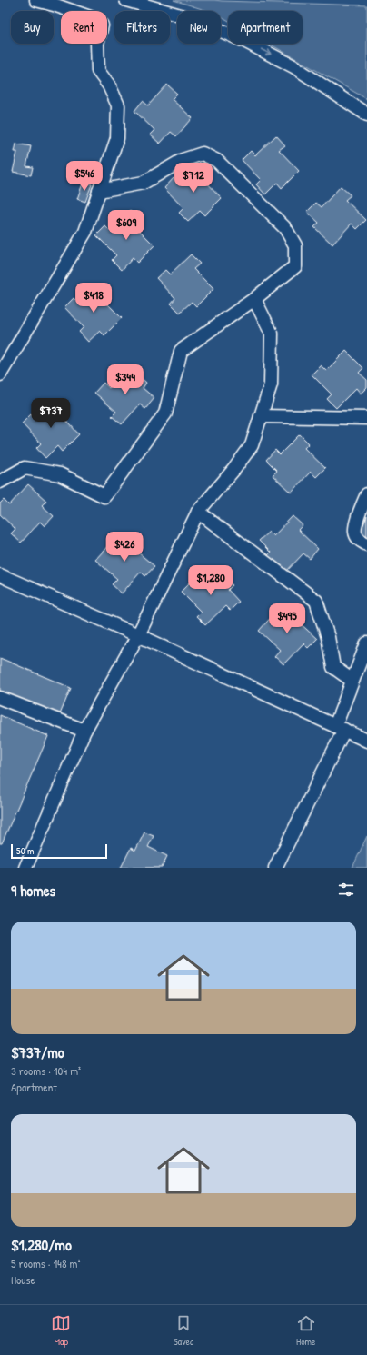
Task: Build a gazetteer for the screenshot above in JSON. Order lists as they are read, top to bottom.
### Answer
{
  "scale_bar": "50 m",
  "page": {
    "chip": [
      "Buy",
      "Rent",
      "Filters",
      "New",
      "Apartment"
    ],
    "price": [
      "$546",
      "$712",
      "$609",
      "$418",
      "$344",
      "$737",
      "$426",
      "$1,280",
      "$495"
    ],
    "scale": "50 m",
    "heading": "9 homes",
    "list": [
      {
        "name": "$737/mo",
        "note": "3 rooms · 104 m² · Apartment"
      },
      {
        "name": "$1,280/mo",
        "note": "5 rooms · 148 m² · House"
      }
    ],
    "tabs": ["Map", "Saved", "Home"]
  }
}
